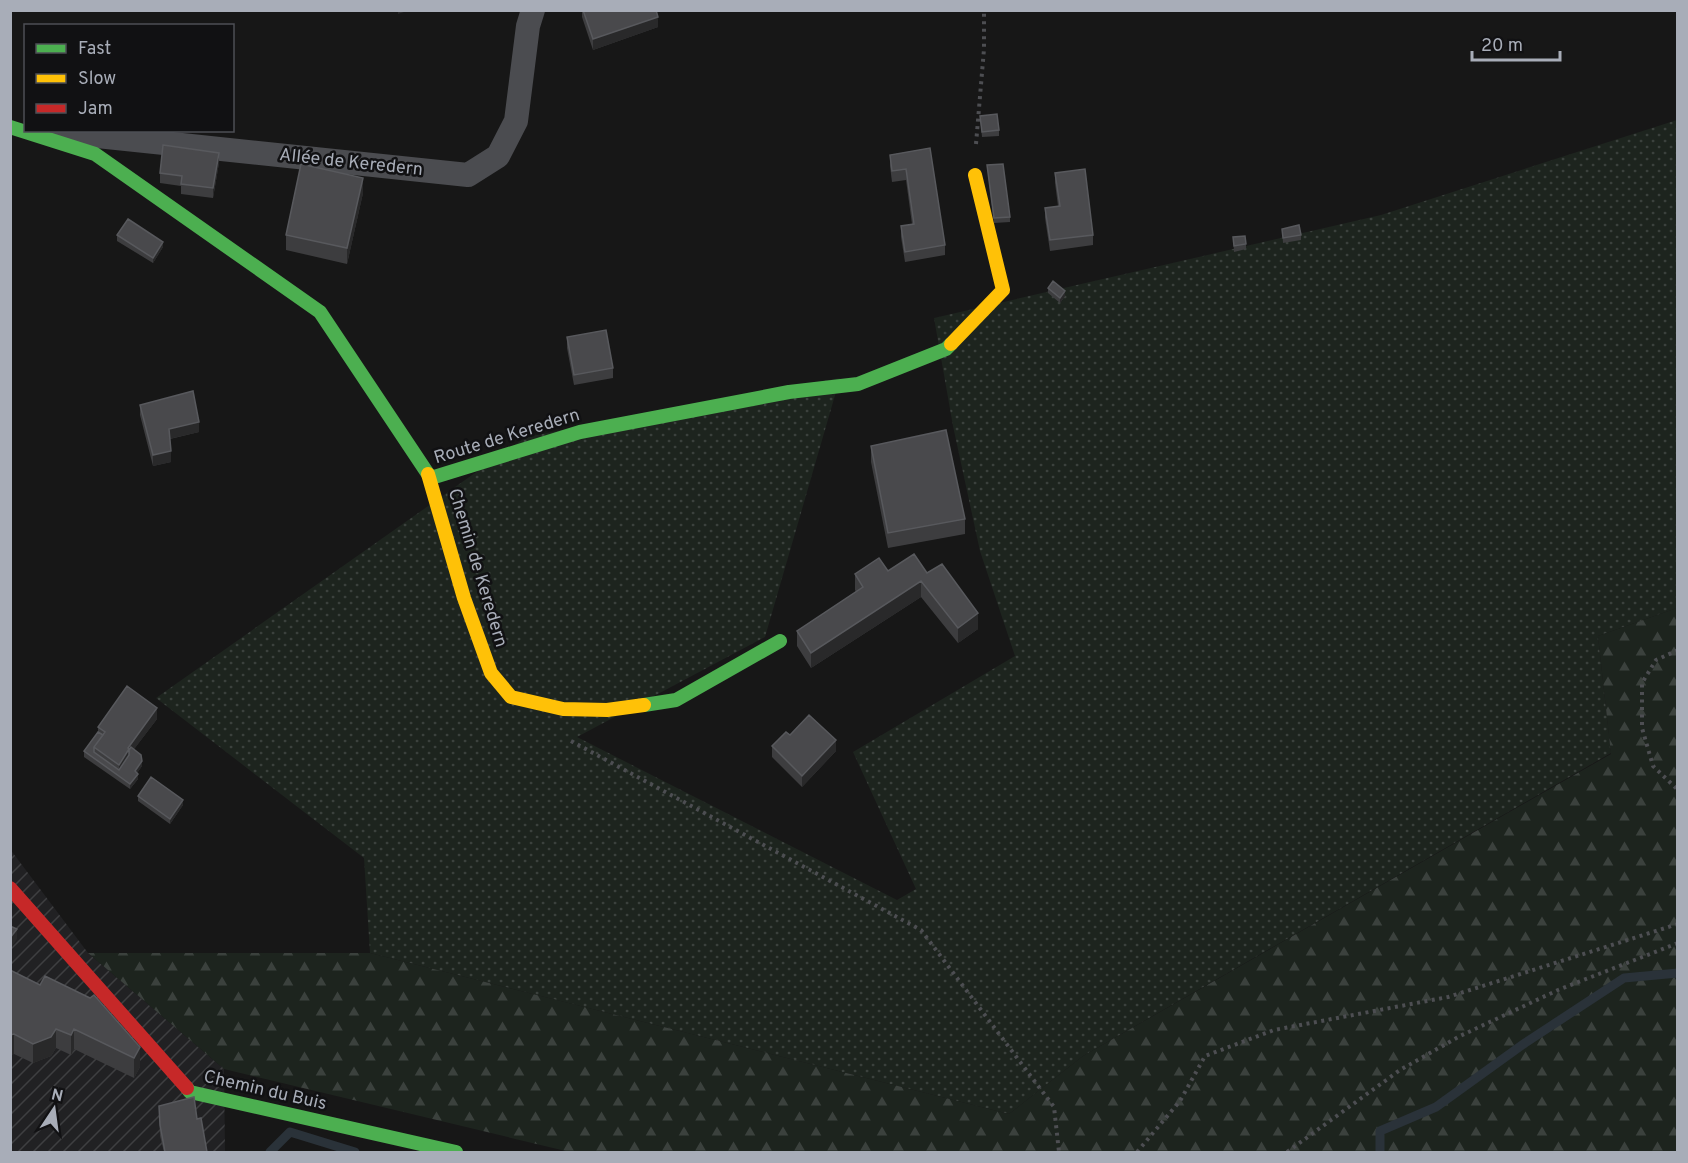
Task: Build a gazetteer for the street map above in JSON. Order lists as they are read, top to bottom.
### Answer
{
  "streets": {
    "street": [
      "Allée de Keredern",
      "Route de Keredern",
      "Chemin de Keredern",
      "Chemin du Buis"
    ]
  },
  "crossings": [
    ["Route de Keredern", "Chemin de Keredern"]
  ],
  "legend": ["Fast", "Slow", "Jam"],
  "scale_bar": "20 m",
  "north": "top"
}
